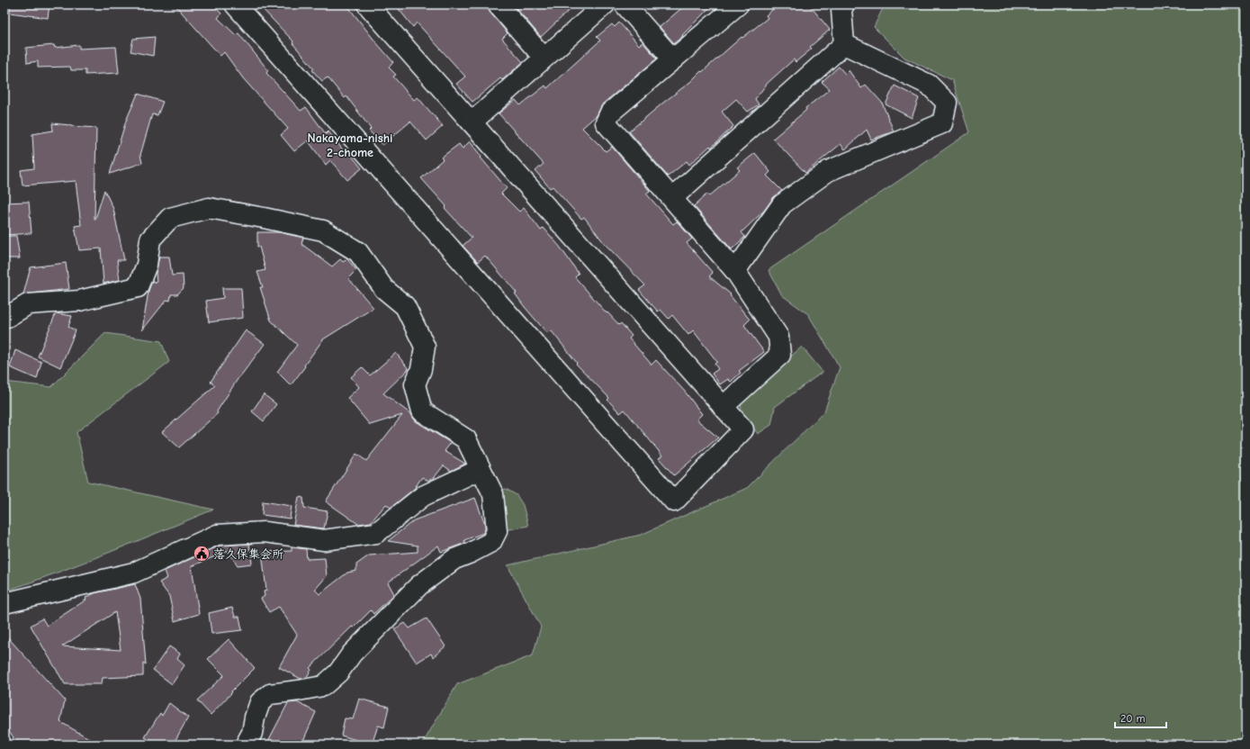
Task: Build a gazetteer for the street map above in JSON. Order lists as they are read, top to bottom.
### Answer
{
  "districts": ["Nakayama-nishi 2-chome"],
  "places": {
    "public building": ["落久保集会所"]
  },
  "scale_bar": "20 m"
}
